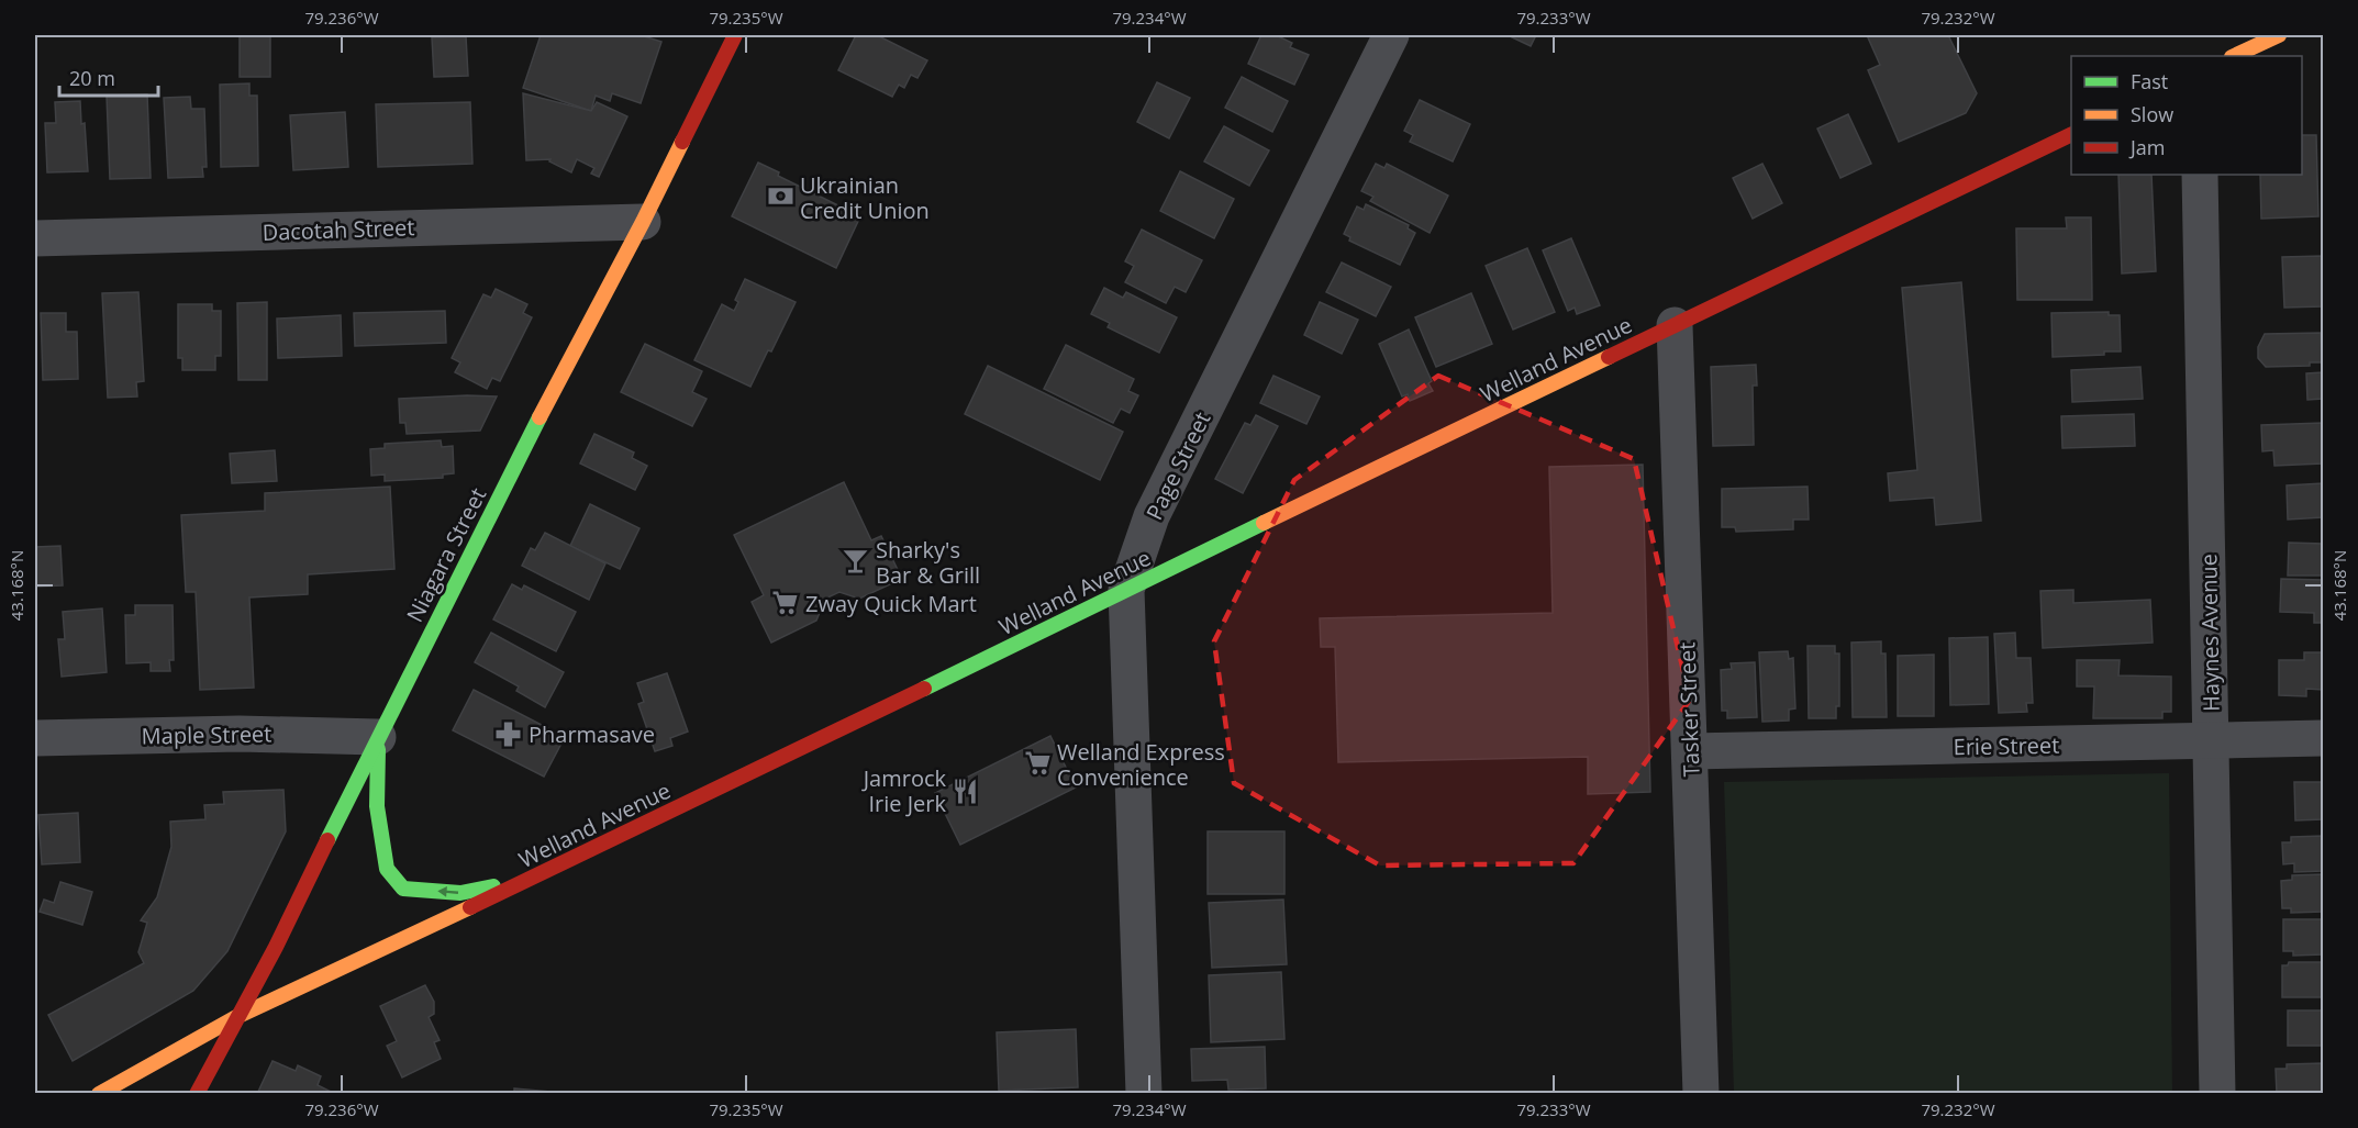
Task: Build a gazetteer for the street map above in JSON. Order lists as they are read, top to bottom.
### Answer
{
  "streets": {
    "main road": ["Welland Avenue", "Niagara Street"],
    "street": [
      "Dacotah Street",
      "Page Street",
      "Haynes Avenue",
      "Tasker Street",
      "Maple Street",
      "Erie Street"
    ]
  },
  "crossings": [
    ["Dacotah Street", "Niagara Street"],
    ["Welland Avenue", "Page Street"],
    ["Welland Avenue", "Niagara Street"],
    ["Welland Avenue", "Tasker Street"],
    ["Niagara Street", "Maple Street"],
    ["Haynes Avenue", "Erie Street"],
    ["Tasker Street", "Erie Street"]
  ],
  "places": {
    "bank": ["Ukrainian Credit Union"],
    "bar": ["Sharky's Bar & Grill"],
    "supermarket": ["Zway Quick Mart", "Welland Express Convenience"],
    "pharmacy": ["Pharmasave"],
    "restaurant": ["Jamrock Irie Jerk"]
  },
  "legend": ["Fast", "Slow", "Jam"],
  "scale_bar": "20 m",
  "coordinates": [
    "79.236°W",
    "79.235°W",
    "79.234°W",
    "79.233°W",
    "79.232°W",
    "43.168°N"
  ]
}
